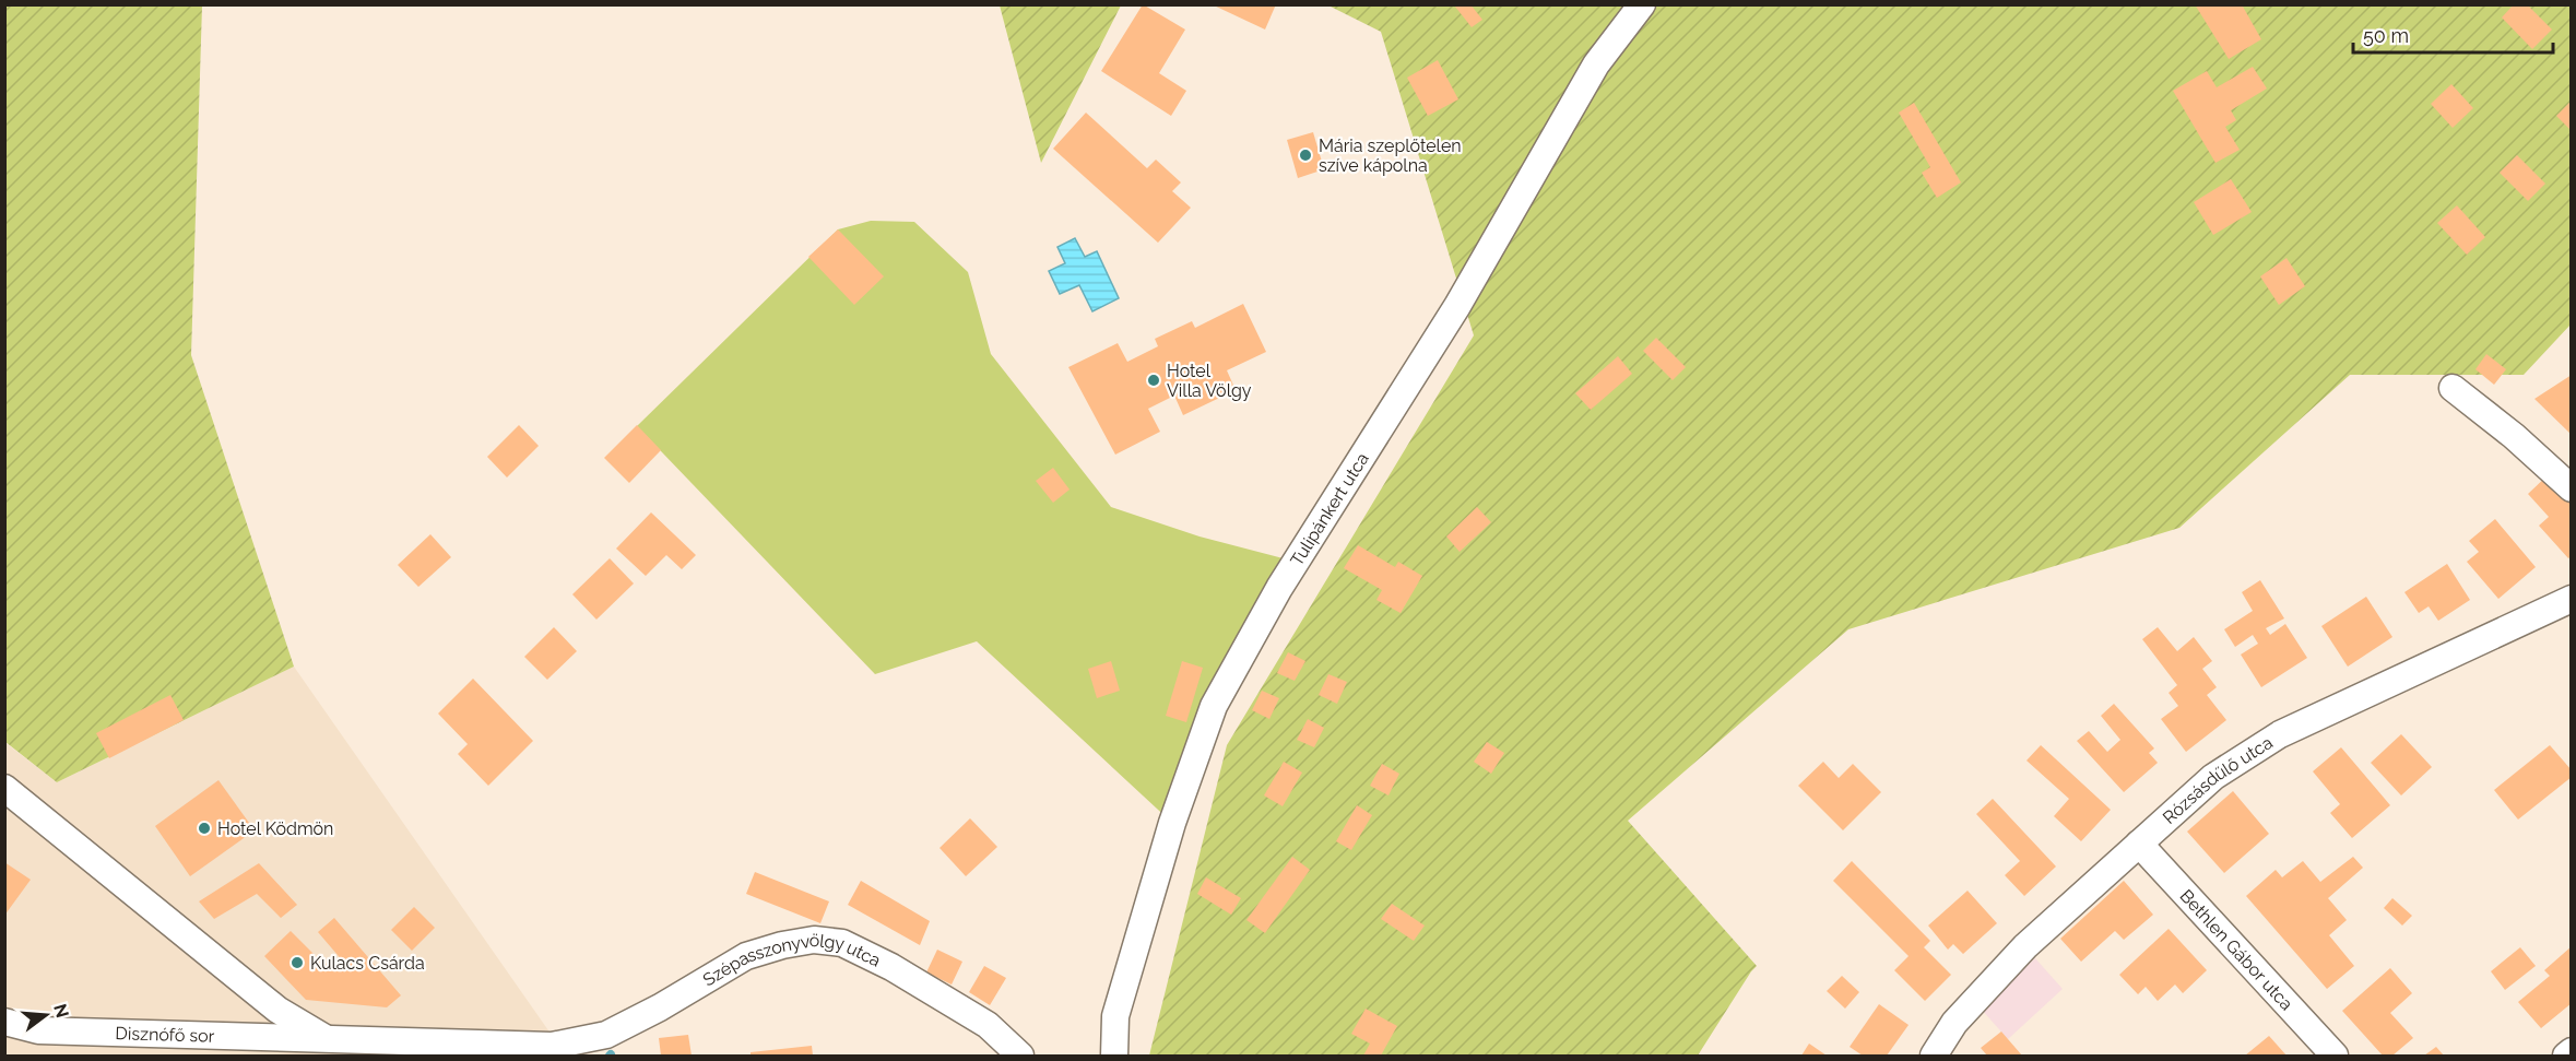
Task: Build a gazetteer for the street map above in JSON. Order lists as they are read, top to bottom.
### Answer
{
  "streets": {
    "street": [
      "Tulipánkert utca",
      "Rózsásdűlő utca",
      "Bethlen Gábor utca",
      "Szépasszonyvölgy utca",
      "Disznófő sor"
    ]
  },
  "crossings": [
    ["Rózsásdűlő utca", "Bethlen Gábor utca"],
    ["Szépasszonyvölgy utca", "Disznófő sor"]
  ],
  "places": [
    "Mária szeplőtelen szíve kápolna",
    "Hotel Villa Völgy",
    "Hotel Ködmön",
    "Kulacs Csárda"
  ],
  "scale_bar": "50 m",
  "north": "right"
}
